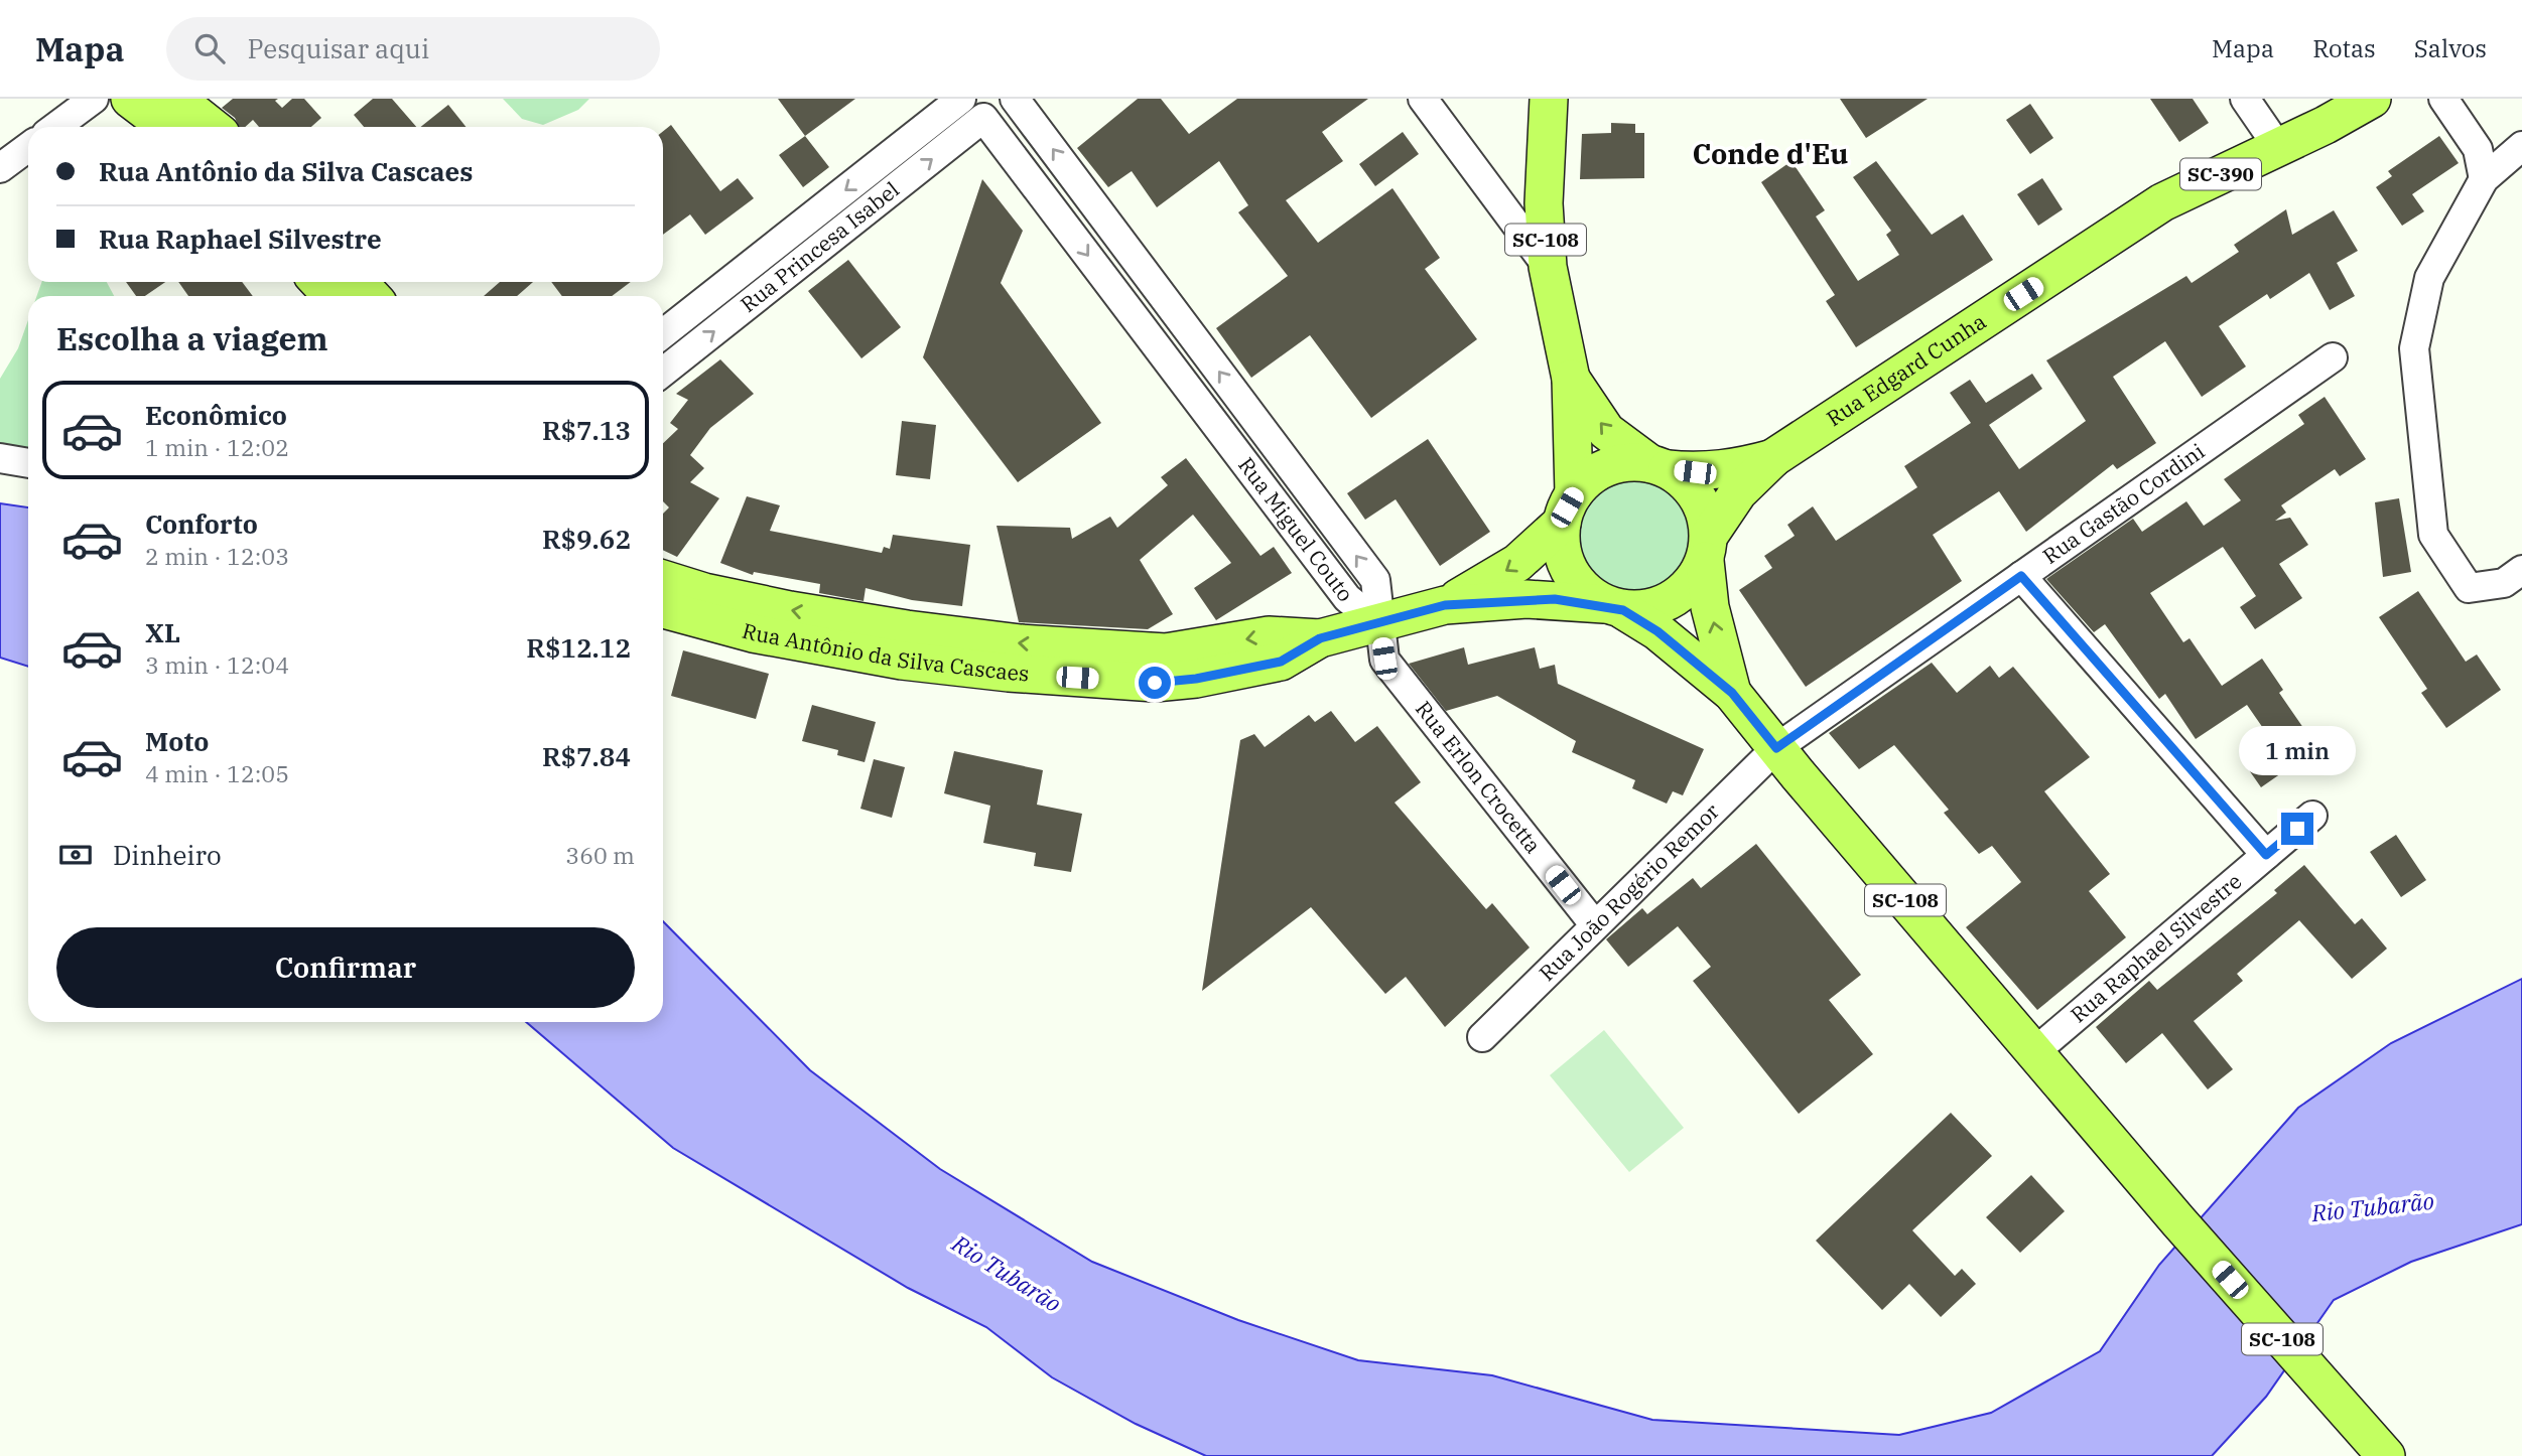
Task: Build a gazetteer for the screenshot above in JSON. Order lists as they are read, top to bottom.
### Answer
{
  "streets": {
    "main road": [
      "SC-390",
      "SC-108",
      "Rua Edgard Cunha",
      "Rua Antônio da Silva Cascaes"
    ],
    "street": [
      "Rua Princesa Isabel",
      "Rua Gastão Cordini",
      "Rua Miguel Couto",
      "Rua Erlon Crocetta",
      "Rua João Rogério Remor",
      "Rua Raphael Silvestre"
    ]
  },
  "crossings": [
    ["SC-108", "Rua Edgard Cunha"],
    ["SC-108", "Rua Gastão Cordini"],
    ["SC-108", "Rua Antônio da Silva Cascaes"],
    ["SC-108", "Rua João Rogério Remor"],
    ["SC-108", "Rua Raphael Silvestre"],
    ["Rua Princesa Isabel", "Rua Miguel Couto"],
    ["Rua Edgard Cunha", "Rua Antônio da Silva Cascaes"],
    ["Rua Gastão Cordini", "Rua João Rogério Remor"],
    ["Rua Miguel Couto", "Rua Antônio da Silva Cascaes"],
    ["Rua Miguel Couto", "Rua Erlon Crocetta"],
    ["Rua Antônio da Silva Cascaes", "Rua Erlon Crocetta"],
    ["Rua Erlon Crocetta", "Rua João Rogério Remor"]
  ],
  "districts": ["Conde d'Eu"],
  "water": ["Rio Tubarão"],
  "page": {
    "header": "Mapa",
    "search": "Pesquisar aqui",
    "nav": ["Mapa", "Rotas", "Salvos"],
    "banner": ["Rua Antônio da Silva Cascaes", "Rua Raphael Silvestre"],
    "heading": "Escolha a viagem",
    "list": [
      {
        "name": "Econômico",
        "note": "1 min · 12:02",
        "value": "R$7.13"
      },
      {
        "name": "Conforto",
        "note": "2 min · 12:03",
        "value": "R$9.62"
      },
      {
        "name": "XL",
        "note": "3 min · 12:04",
        "value": "R$12.12"
      },
      {
        "name": "Moto",
        "note": "4 min · 12:05",
        "value": "R$7.84"
      }
    ],
    "bubble": "1 min",
    "pay": ["Dinheiro", "360 m"],
    "buttons": "Confirmar"
  }
}
